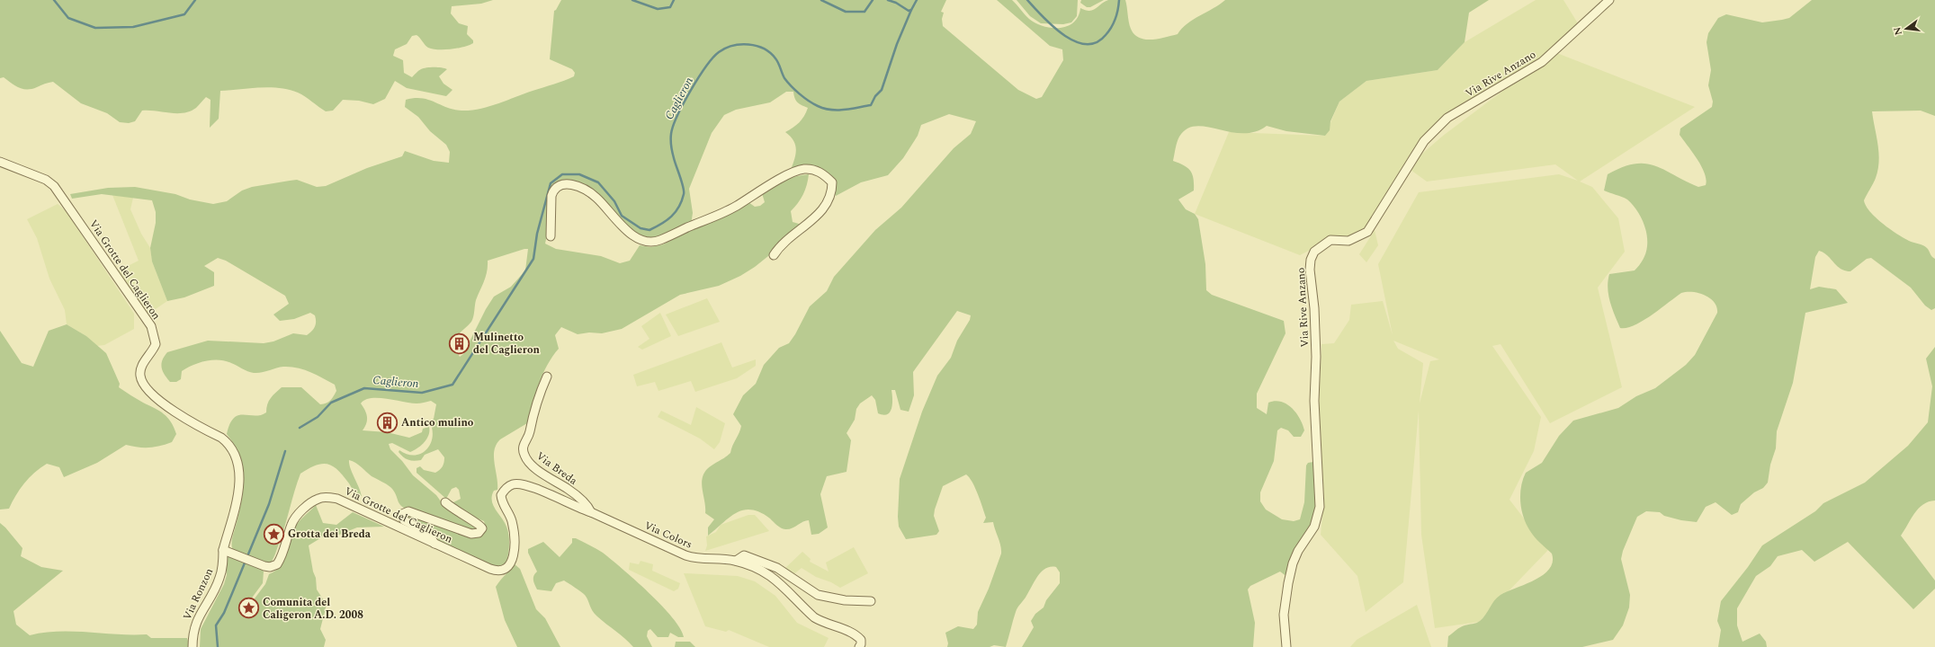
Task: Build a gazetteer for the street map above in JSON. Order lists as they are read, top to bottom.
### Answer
{
  "streets": {
    "street": [
      "Via Rive Anzano",
      "Via Grotte del Caglieron",
      "Via Breda",
      "Via Colors",
      "Via Ronzon"
    ]
  },
  "crossings": [
    ["Via Grotte del Caglieron", "Via Colors"],
    ["Via Grotte del Caglieron", "Via Ronzon"],
    ["Via Breda", "Via Colors"]
  ],
  "water": ["Caglieron"],
  "places": {
    "building": ["Mulinetto del Caglieron", "Antico mulino"],
    "place": ["Grotta dei Breda", "Comunita del Caligeron A.D. 2008"]
  },
  "north": "left"
}
